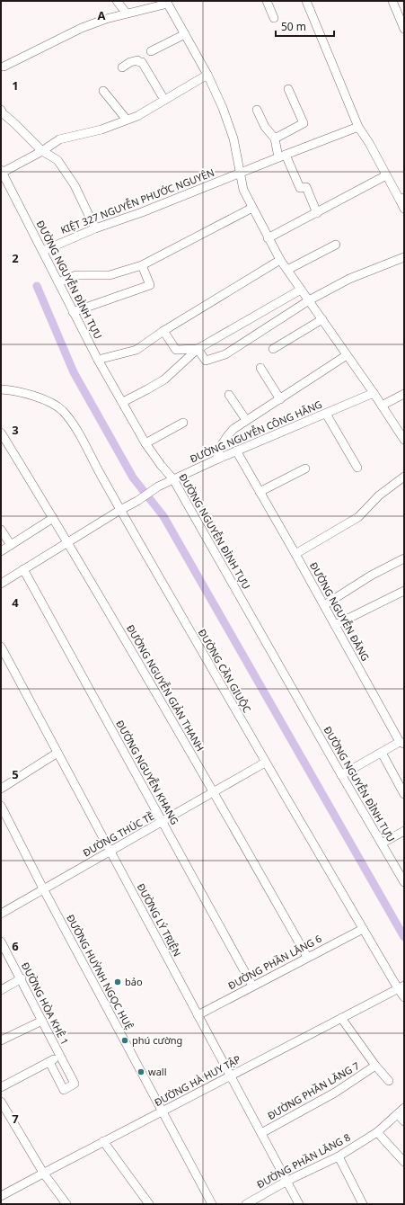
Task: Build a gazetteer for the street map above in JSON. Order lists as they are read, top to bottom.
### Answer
{
  "streets": {
    "street": [
      "KIỆT 327 NGUYỄN PHƯỚC NGUYÊN",
      "ĐƯỜNG NGUYỄN ĐÌNH TỰU",
      "ĐƯỜNG NGUYỄN CÔNG HÃNG",
      "ĐƯỜNG NGUYỄN ĐĂNG",
      "ĐƯỜNG CẦN GIUỘC",
      "ĐƯỜNG NGUYỄN GIẢN THANH",
      "ĐƯỜNG NGUYỄN KHANG",
      "ĐƯỜNG THÚC TỀ",
      "ĐƯỜNG LÝ TRIỆN",
      "ĐƯỜNG PHẦN LĂNG 6",
      "ĐƯỜNG HUỲNH NGỌC HUỆ",
      "ĐƯỜNG HÒA KHÊ 1",
      "ĐƯỜNG HÀ HUY TẬP",
      "ĐƯỜNG PHẦN LĂNG 7",
      "ĐƯỜNG PHẦN LĂNG 8"
    ]
  },
  "crossings": [
    ["KIỆT 327 NGUYỄN PHƯỚC NGUYÊN", "ĐƯỜNG NGUYỄN ĐÌNH TỰU"],
    ["ĐƯỜNG NGUYỄN ĐÌNH TỰU", "ĐƯỜNG NGUYỄN CÔNG HÃNG"],
    ["ĐƯỜNG NGUYỄN ĐÌNH TỰU", "ĐƯỜNG NGUYỄN ĐĂNG"],
    ["ĐƯỜNG NGUYỄN CÔNG HÃNG", "ĐƯỜNG NGUYỄN ĐĂNG"],
    ["ĐƯỜNG NGUYỄN CÔNG HÃNG", "ĐƯỜNG CẦN GIUỘC"],
    ["ĐƯỜNG NGUYỄN CÔNG HÃNG", "ĐƯỜNG NGUYỄN GIẢN THANH"],
    ["ĐƯỜNG NGUYỄN CÔNG HÃNG", "ĐƯỜNG NGUYỄN KHANG"],
    ["ĐƯỜNG CẦN GIUỘC", "ĐƯỜNG THÚC TỀ"],
    ["ĐƯỜNG CẦN GIUỘC", "ĐƯỜNG PHẦN LĂNG 6"],
    ["ĐƯỜNG CẦN GIUỘC", "ĐƯỜNG HÀ HUY TẬP"],
    ["ĐƯỜNG NGUYỄN GIẢN THANH", "ĐƯỜNG THÚC TỀ"],
    ["ĐƯỜNG NGUYỄN GIẢN THANH", "ĐƯỜNG PHẦN LĂNG 6"],
    ["ĐƯỜNG NGUYỄN KHANG", "ĐƯỜNG THÚC TỀ"],
    ["ĐƯỜNG NGUYỄN KHANG", "ĐƯỜNG PHẦN LĂNG 6"],
    ["ĐƯỜNG THÚC TỀ", "ĐƯỜNG LÝ TRIỆN"],
    ["ĐƯỜNG THÚC TỀ", "ĐƯỜNG HUỲNH NGỌC HUỆ"],
    ["ĐƯỜNG LÝ TRIỆN", "ĐƯỜNG PHẦN LĂNG 6"],
    ["ĐƯỜNG LÝ TRIỆN", "ĐƯỜNG HÀ HUY TẬP"],
    ["ĐƯỜNG LÝ TRIỆN", "ĐƯỜNG PHẦN LĂNG 7"],
    ["ĐƯỜNG LÝ TRIỆN", "ĐƯỜNG PHẦN LĂNG 8"],
    ["ĐƯỜNG HUỲNH NGỌC HUỆ", "ĐƯỜNG HÀ HUY TẬP"],
    ["ĐƯỜNG HÀ HUY TẬP", "ĐƯỜNG PHẦN LĂNG 7"]
  ],
  "places": ["bảo", "phú cường", "wall"],
  "scale_bar": "50 m",
  "grid": {
    "columns": ["A"],
    "rows": [
      "1",
      "2",
      "3",
      "4",
      "5",
      "6",
      "7"
    ]
  }
}
